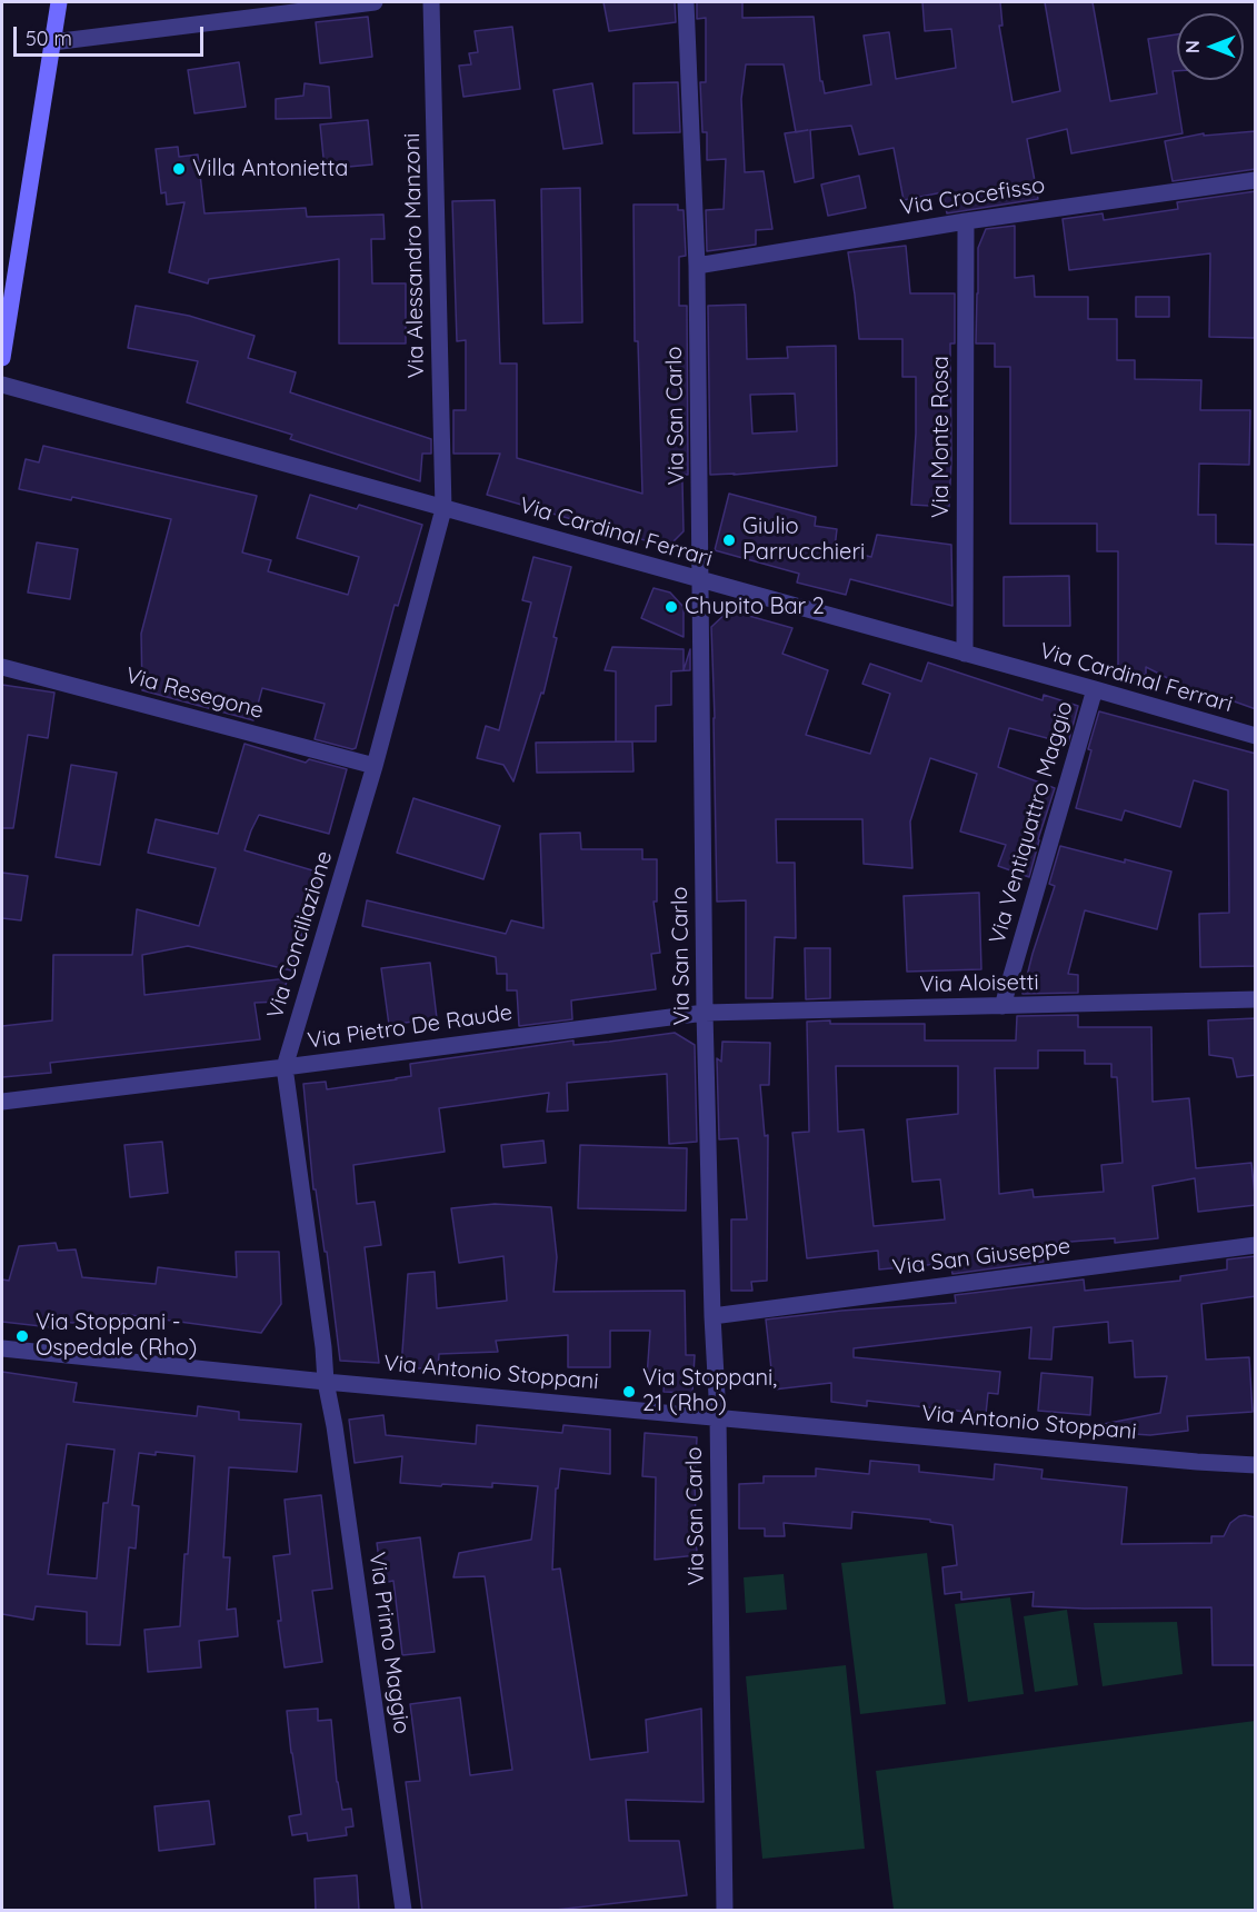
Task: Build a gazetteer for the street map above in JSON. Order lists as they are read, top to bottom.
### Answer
{
  "streets": {
    "street": [
      "Via Crocefisso",
      "Via Alessandro Manzoni",
      "Via San Carlo",
      "Via Monte Rosa",
      "Via Cardinal Ferrari",
      "Via Resegone",
      "Via Ventiquattro Maggio",
      "Via Conciliazione",
      "Via Aloisetti",
      "Via Pietro De Raude",
      "Via San Giuseppe",
      "Via Antonio Stoppani",
      "Via Primo Maggio"
    ]
  },
  "crossings": [
    ["Via Crocefisso", "Via San Carlo"],
    ["Via Crocefisso", "Via Monte Rosa"],
    ["Via Alessandro Manzoni", "Via Cardinal Ferrari"],
    ["Via Alessandro Manzoni", "Via Conciliazione"],
    ["Via San Carlo", "Via Cardinal Ferrari"],
    ["Via San Carlo", "Via Aloisetti"],
    ["Via San Carlo", "Via Pietro De Raude"],
    ["Via San Carlo", "Via San Giuseppe"],
    ["Via San Carlo", "Via Antonio Stoppani"],
    ["Via Monte Rosa", "Via Cardinal Ferrari"],
    ["Via Cardinal Ferrari", "Via Ventiquattro Maggio"],
    ["Via Cardinal Ferrari", "Via Conciliazione"],
    ["Via Resegone", "Via Conciliazione"],
    ["Via Ventiquattro Maggio", "Via Aloisetti"],
    ["Via Conciliazione", "Via Pietro De Raude"],
    ["Via Conciliazione", "Via Antonio Stoppani"],
    ["Via Conciliazione", "Via Primo Maggio"],
    ["Via Aloisetti", "Via Pietro De Raude"],
    ["Via Antonio Stoppani", "Via Primo Maggio"]
  ],
  "places": [
    "Villa Antonietta",
    "Giulio Parrucchieri",
    "Chupito Bar 2",
    "Via Stoppani - Ospedale (Rho)",
    "Via Stoppani, 21 (Rho)"
  ],
  "scale_bar": "50 m",
  "north": "left"
}
